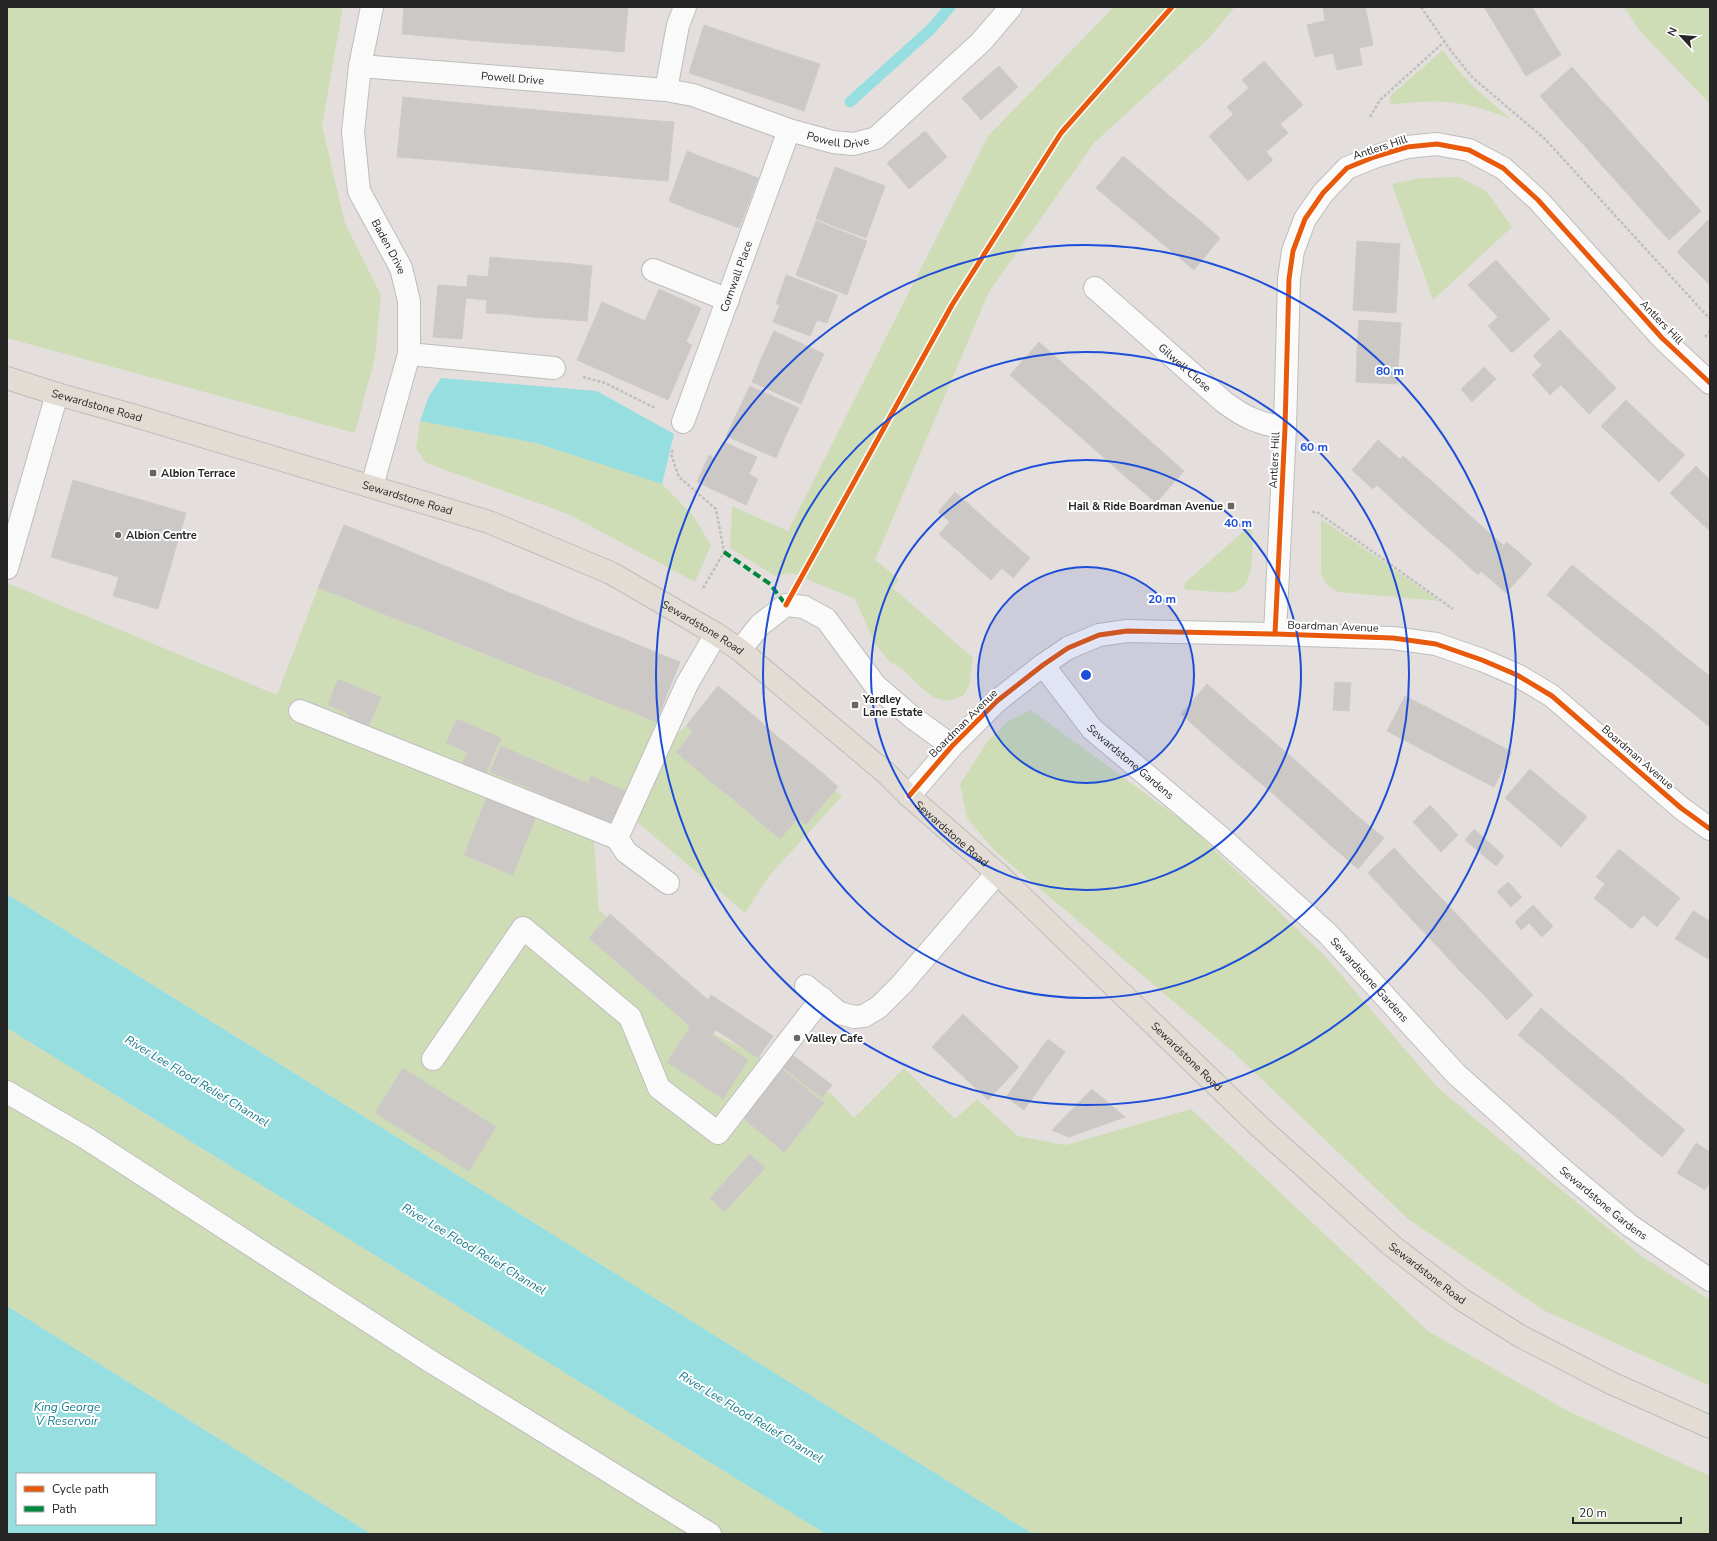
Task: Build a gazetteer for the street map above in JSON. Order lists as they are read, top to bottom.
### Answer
{
  "streets": {
    "main road": ["Sewardstone Road"],
    "street": [
      "Powell Drive",
      "Antlers Hill",
      "Baden Drive",
      "Cornwall Place",
      "Gilwell Close",
      "Boardman Avenue",
      "Sewardstone Gardens"
    ]
  },
  "crossings": [
    ["Powell Drive", "Baden Drive"],
    ["Powell Drive", "Cornwall Place"],
    ["Antlers Hill", "Gilwell Close"],
    ["Antlers Hill", "Boardman Avenue"],
    ["Baden Drive", "Sewardstone Road"],
    ["Sewardstone Road", "Boardman Avenue"],
    ["Boardman Avenue", "Sewardstone Gardens"]
  ],
  "water": ["River Lee Flood Relief Channel", "King George V Reservoir"],
  "places": {
    "transit": ["Albion Terrace", "Hail & Ride Boardman Avenue", "Yardley Lane Estate"],
    "other": ["Albion Centre", "Valley Cafe"]
  },
  "legend": ["Cycle path", "Path"],
  "scale_bar": "20 m",
  "north": "top left",
  "rings": [
    "80 m",
    "60 m",
    "40 m",
    "20 m"
  ]
}
